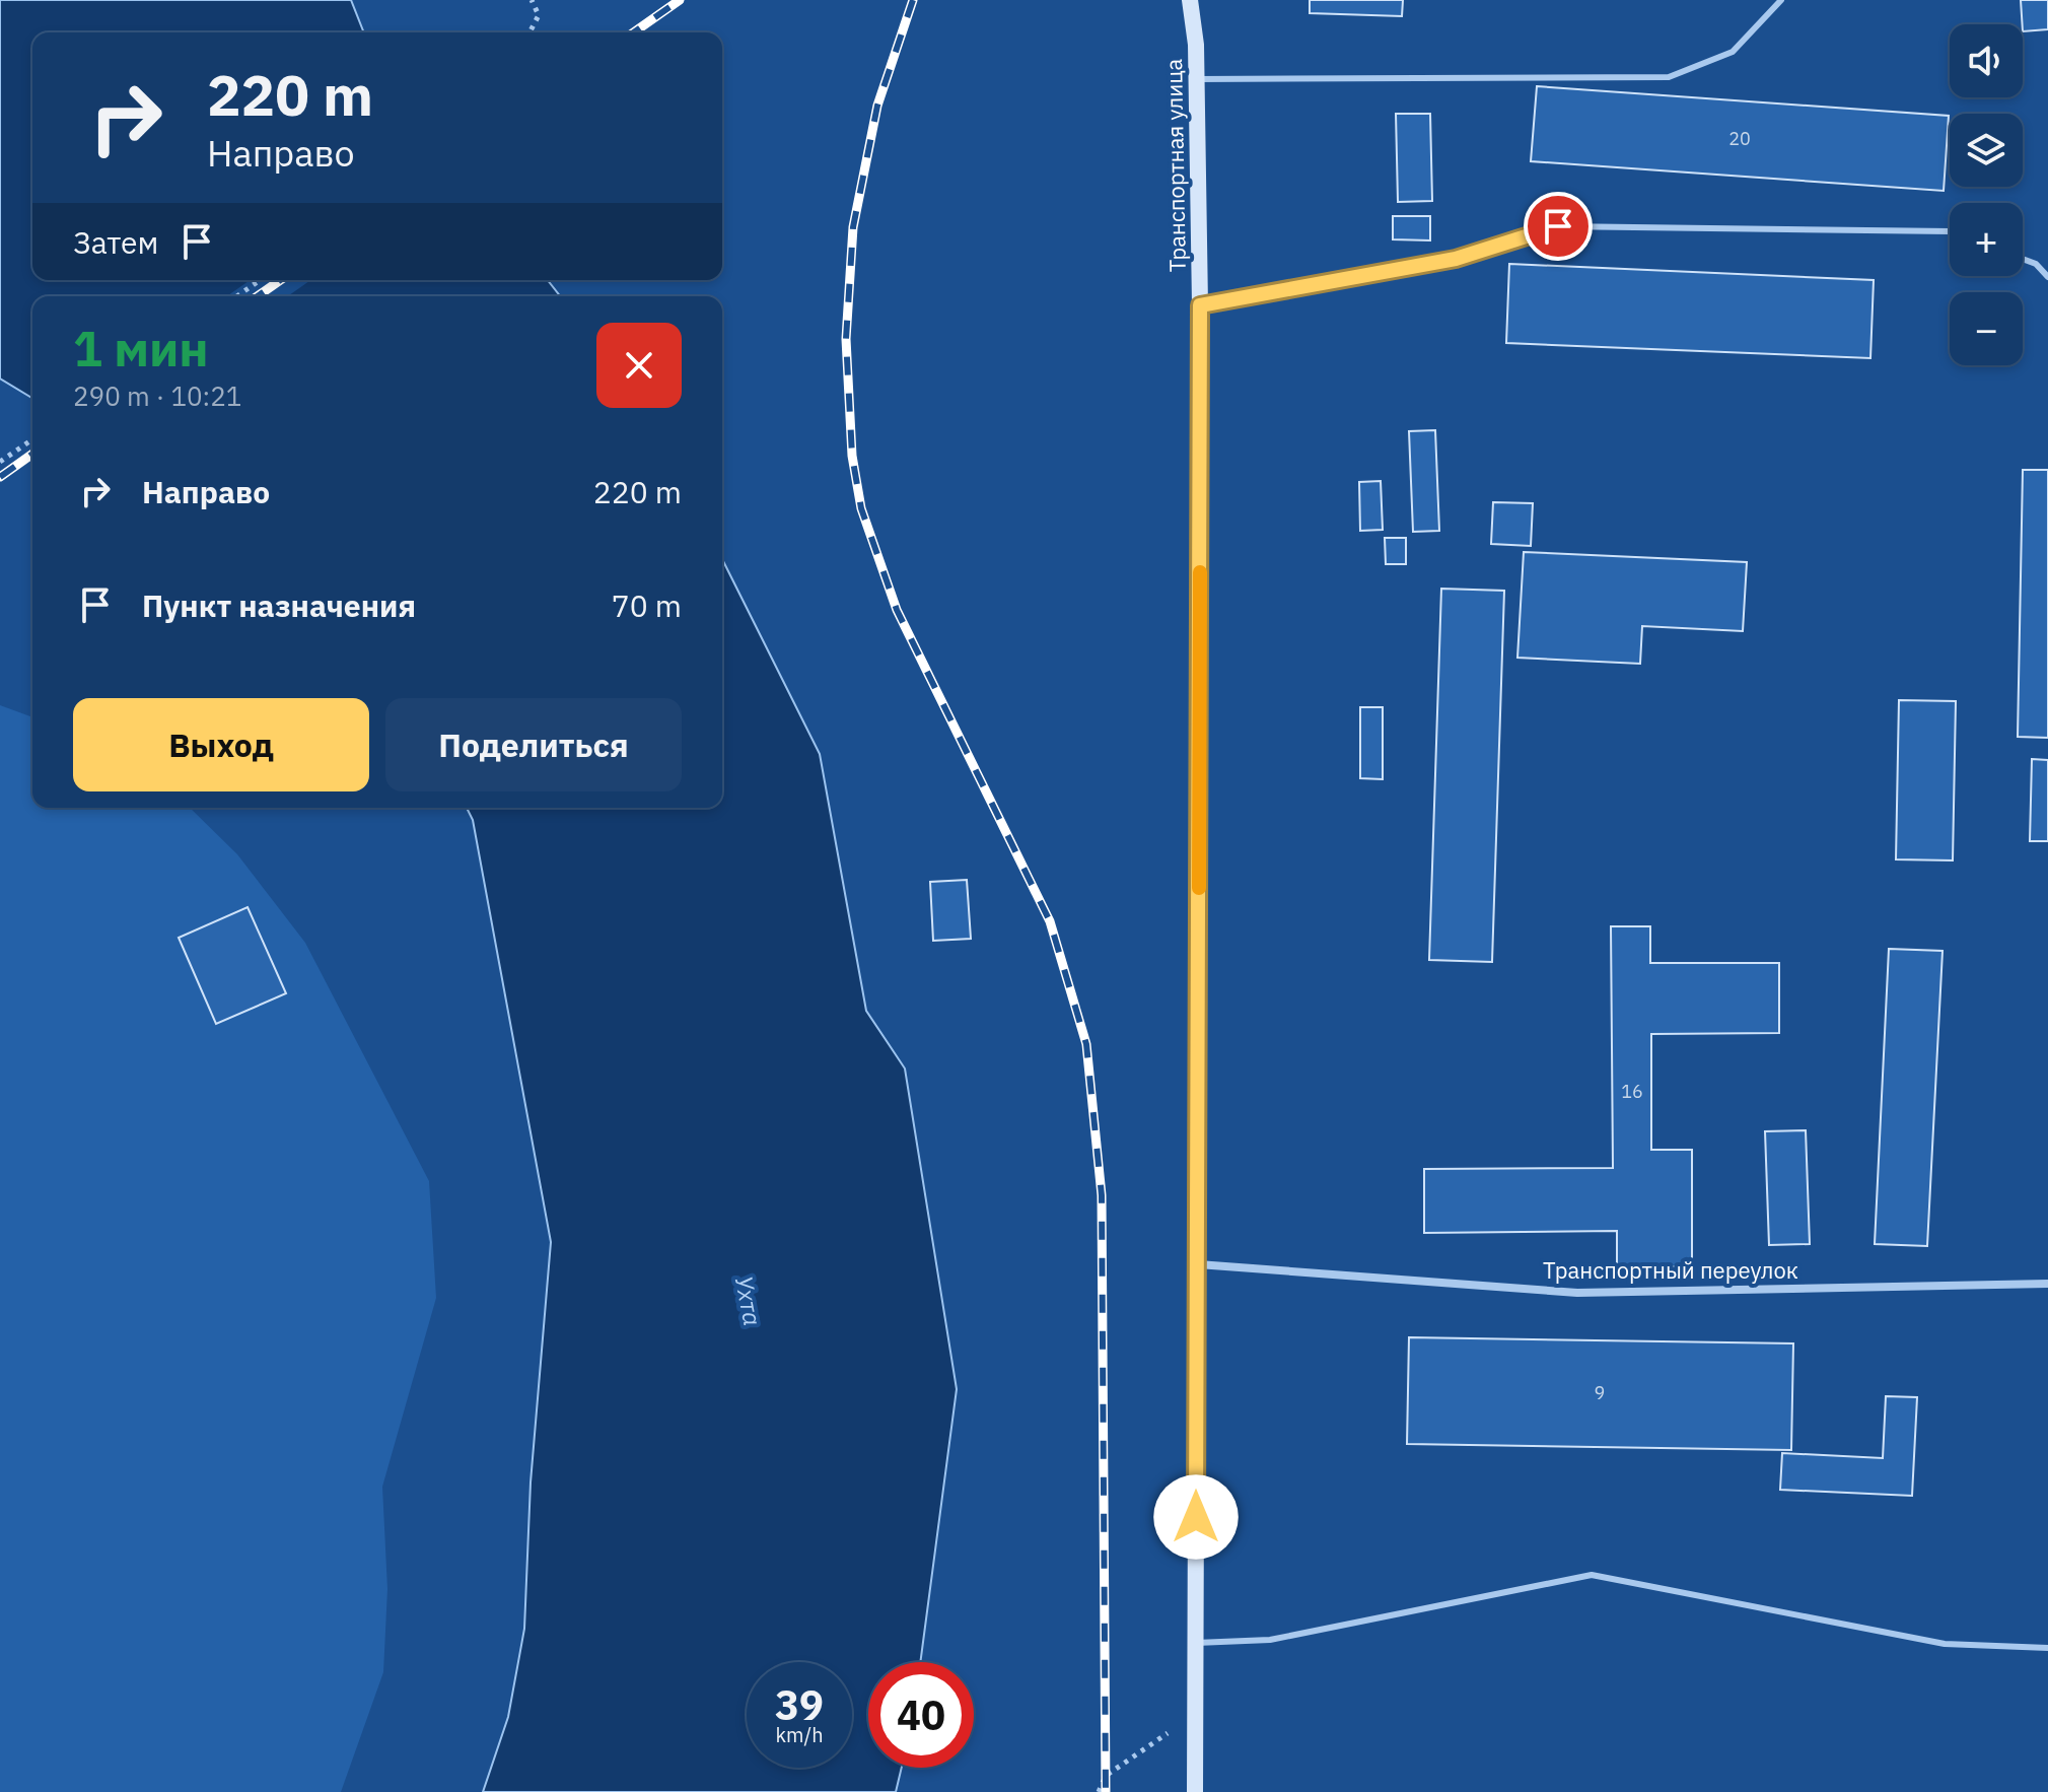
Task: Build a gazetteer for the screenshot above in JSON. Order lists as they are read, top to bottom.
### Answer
{
  "streets": {
    "street": ["Транспортная улица", "Транспортный переулок"]
  },
  "crossings": [
    ["Транспортная улица", "Транспортный переулок"]
  ],
  "water": ["Ухта"],
  "house_numbers": ["20", "16", "9"],
  "page": {
    "map_buttons": ["+", "−"],
    "turn": ["220 m", "Направо"],
    "then": "Затем",
    "heading": ["1 мин", "290 m · 10:21"],
    "list": [
      {
        "name": "Направо",
        "value": "220 m"
      },
      {
        "name": "Пункт назначения",
        "value": "70 m"
      }
    ],
    "buttons": ["Выход", "Поделиться"],
    "speed": "39 km/h",
    "limit": "40"
  }
}
